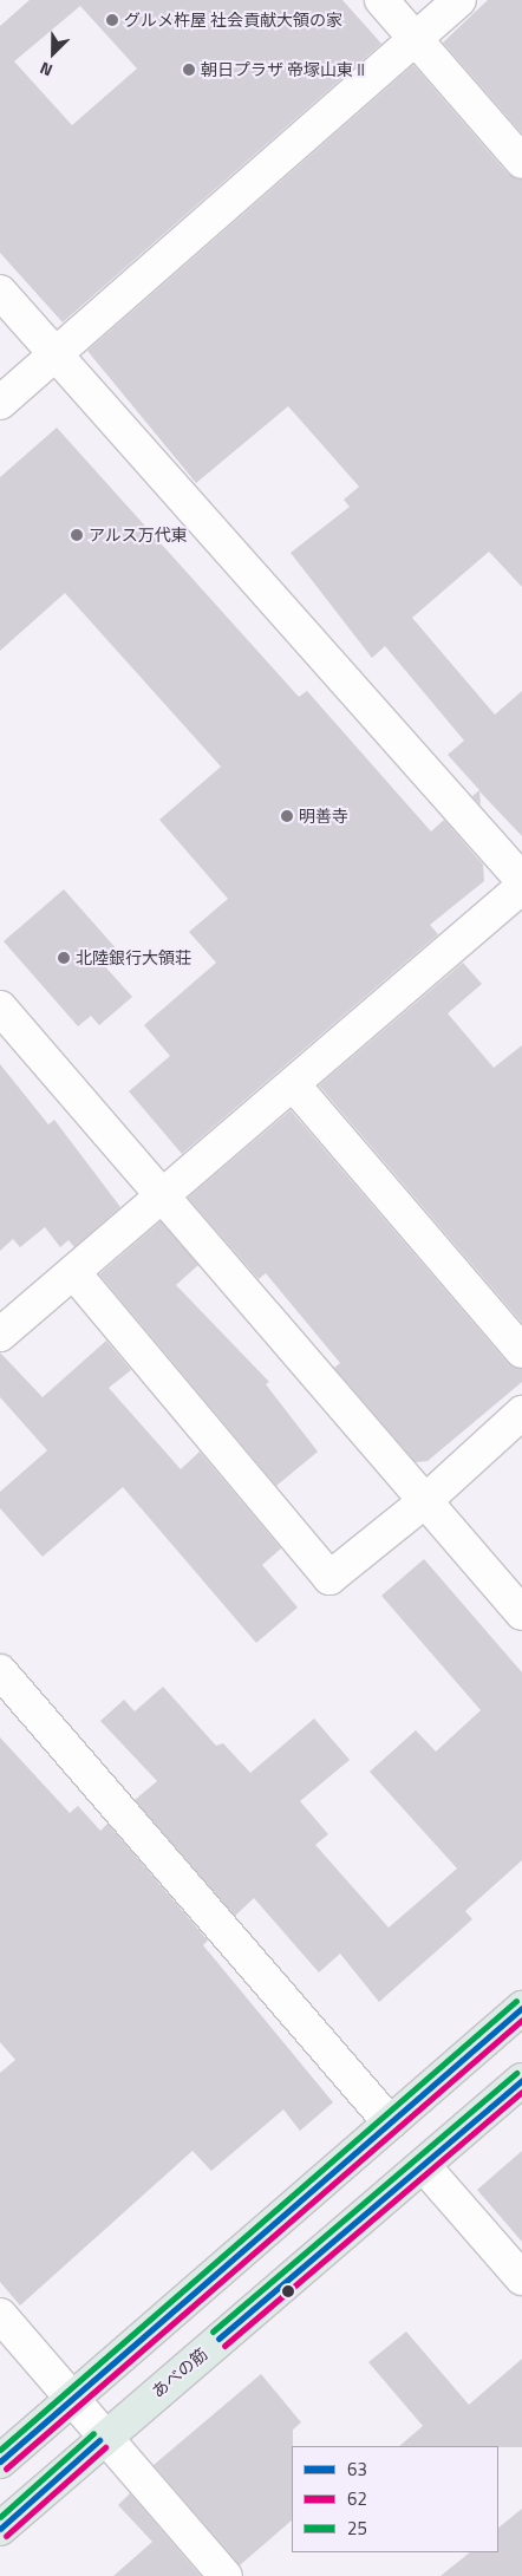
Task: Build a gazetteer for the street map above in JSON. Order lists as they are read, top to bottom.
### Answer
{
  "streets": {
    "main road": ["あべの筋"]
  },
  "places": [
    "グルメ杵屋 社会貢献大領の家",
    "朝日プラザ 帝塚山東 II",
    "アルス万代東",
    "明善寺",
    "北陸銀行大領荘"
  ],
  "lines": ["transit line 25", "transit line 63", "transit line 62"],
  "legend": ["63", "62", "25"],
  "north": "bottom left"
}
